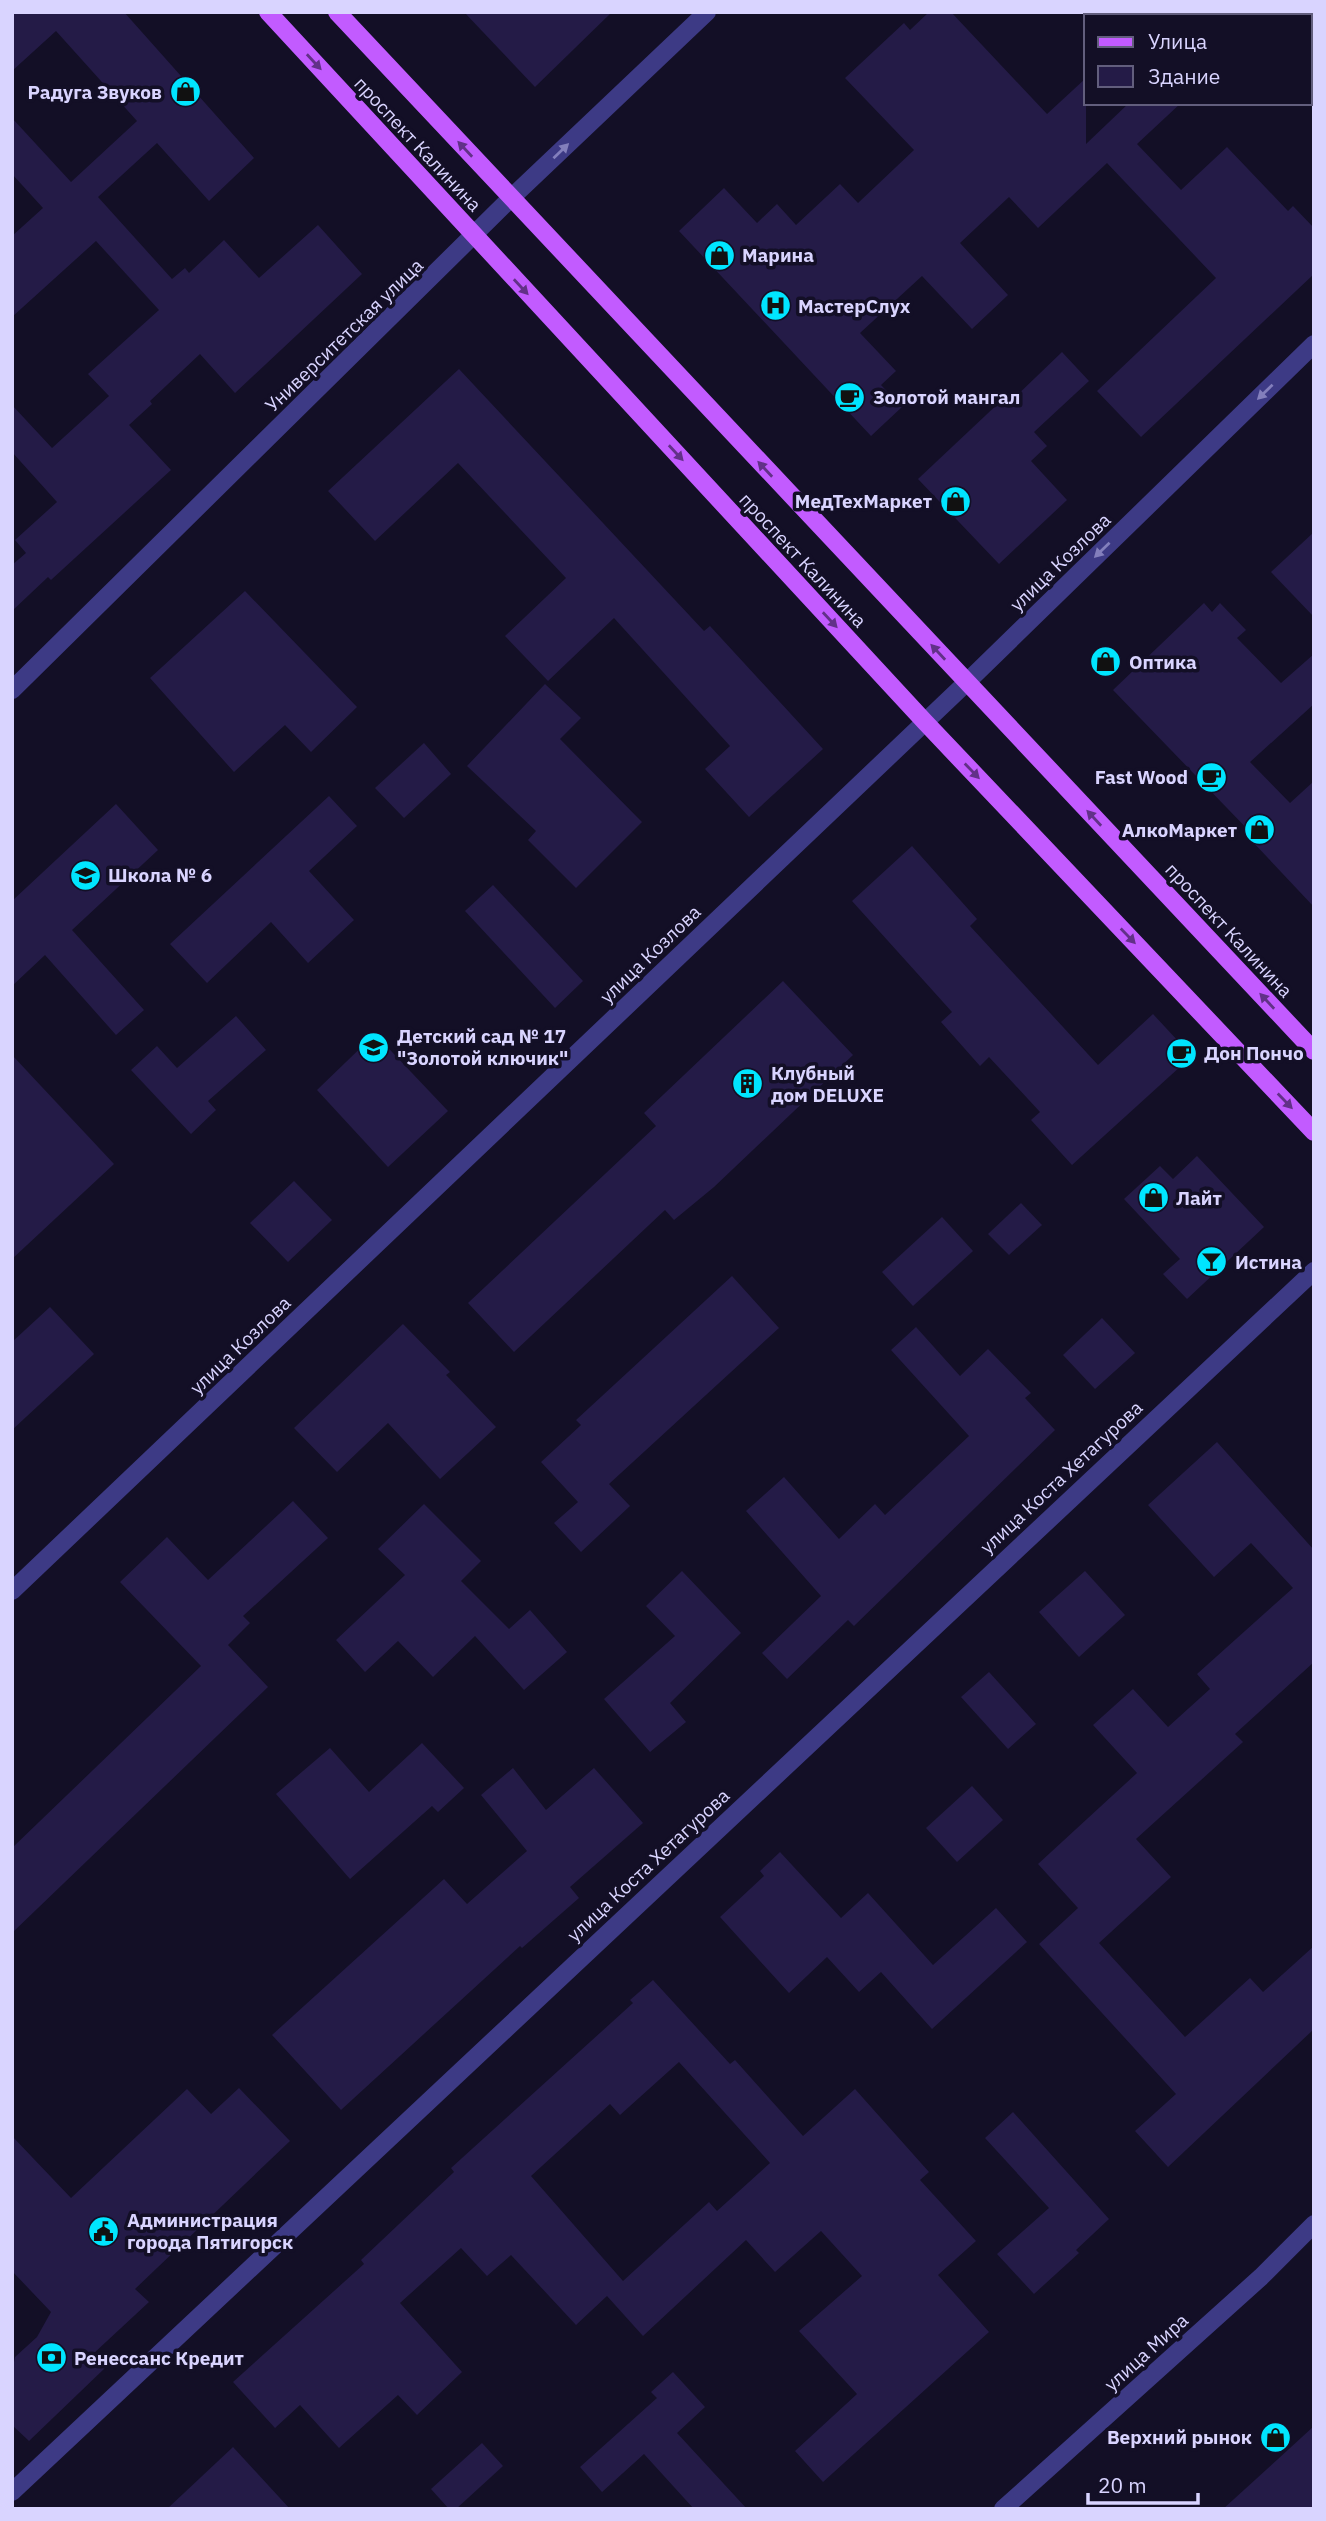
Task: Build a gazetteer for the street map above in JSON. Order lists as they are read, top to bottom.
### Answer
{
  "streets": {
    "main road": ["проспект Калинина"],
    "street": [
      "Университетская улица",
      "улица Козлова",
      "улица Коста Хетагурова",
      "улица Мира"
    ]
  },
  "crossings": [
    ["проспект Калинина", "Университетская улица"],
    ["проспект Калинина", "улица Козлова"]
  ],
  "places": {
    "shop": [
      "Радуга Звуков",
      "Марина",
      "МедТехМаркет",
      "Оптика",
      "АлкоМаркет",
      "Лайт",
      "Верхний рынок"
    ],
    "hospital": ["МастерСлух"],
    "cafe": ["Золотой мангал", "Fast Wood", "Дон Пончо"],
    "school or university": ["Школа № 6", "Детский сад № 17 \"Золотой ключик\""],
    "building": ["Клубный дом DELUXE"],
    "bar": ["Истина"],
    "public building": ["Администрация города Пятигорск"],
    "bank": ["Ренессанс Кредит"]
  },
  "legend": ["Улица", "Здание"],
  "scale_bar": "20 m"
}
